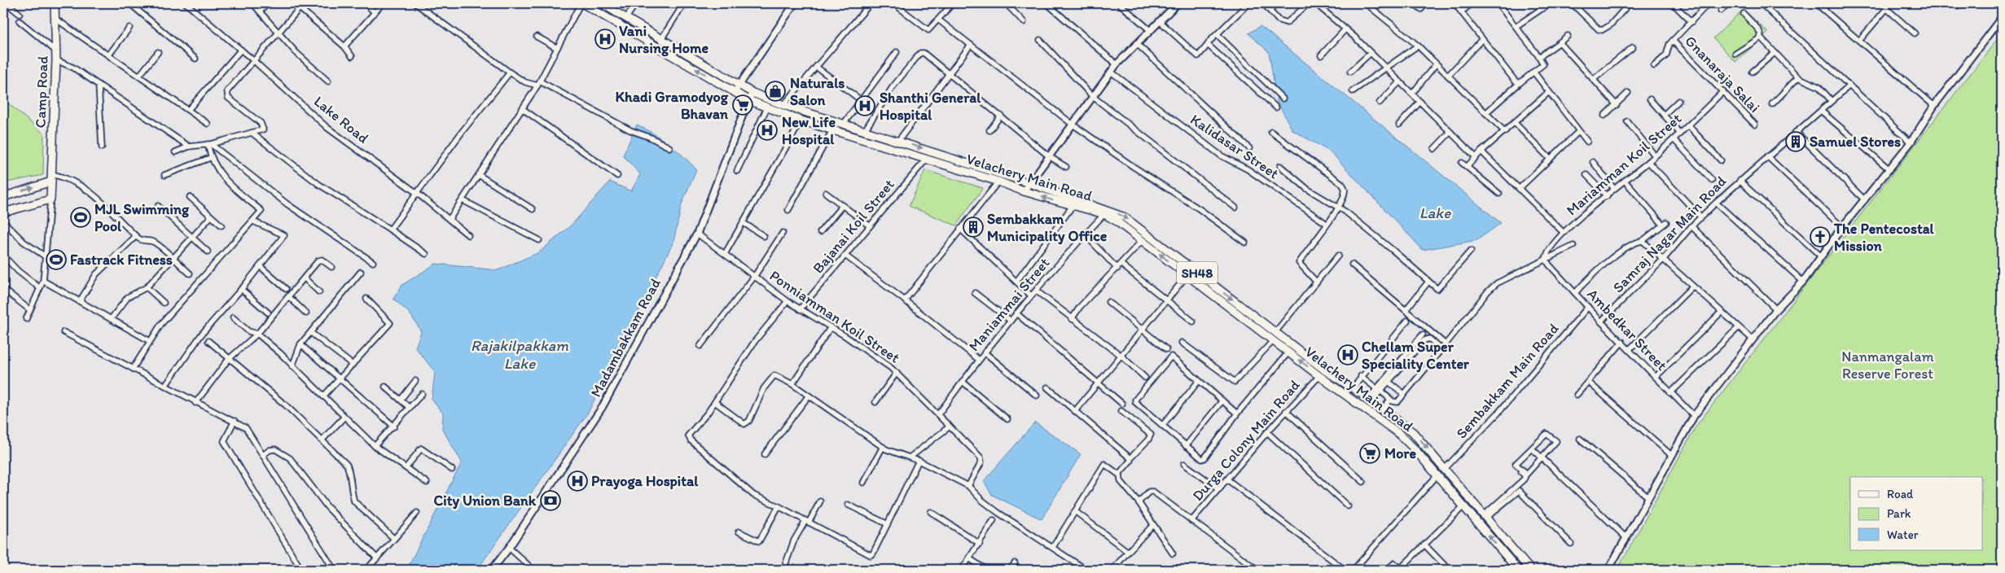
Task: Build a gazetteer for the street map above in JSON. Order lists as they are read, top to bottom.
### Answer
{
  "streets": {
    "main road": ["Camp Road", "Velachery Main Road", "SH48"],
    "street": [
      "Gnanaraja Salai",
      "Lake Road",
      "Kalidasar Street",
      "Mariamman Koil Street",
      "Bajanai Koil Street",
      "Samraj Nagar Main Road",
      "Maniammai Street",
      "Ponniamman Koil Street",
      "Ambedkar Street",
      "Madambakkam Road",
      "Sembakkam Main Road",
      "Durga Colony Main Road"
    ]
  },
  "crossings": [
    ["Gnanaraja Salai", "Mariamman Koil Street"],
    ["Mariamman Koil Street", "Ambedkar Street"],
    ["Velachery Main Road", "Bajanai Koil Street"],
    ["Velachery Main Road", "Maniammai Street"],
    ["Velachery Main Road", "Madambakkam Road"],
    ["Velachery Main Road", "Sembakkam Main Road"],
    ["Velachery Main Road", "Durga Colony Main Road"],
    ["Bajanai Koil Street", "Ponniamman Koil Street"],
    ["Samraj Nagar Main Road", "Ambedkar Street"],
    ["Maniammai Street", "Ponniamman Koil Street"],
    ["Ponniamman Koil Street", "Madambakkam Road"],
    ["Ambedkar Street", "Sembakkam Main Road"]
  ],
  "water": ["Lake", "Rajakilpakkam Lake"],
  "parks": ["Nanmangalam Reserve Forest"],
  "places": {
    "hospital": [
      "Vani Nursing Home",
      "Shanthi General Hospital",
      "New Life Hospital",
      "Chellam Super Speciality Center",
      "Prayoga Hospital"
    ],
    "shop": ["Naturals Salon"],
    "supermarket": ["Khadi Gramodyog Bhavan", "More"],
    "building": ["Samuel Stores", "Sembakkam Municipality Office"],
    "sports": ["MJL Swimming Pool", "Fastrack Fitness"],
    "church": ["The Pentecostal Mission"],
    "bank": ["City Union Bank"]
  },
  "legend": ["Road", "Park", "Water"]
}
